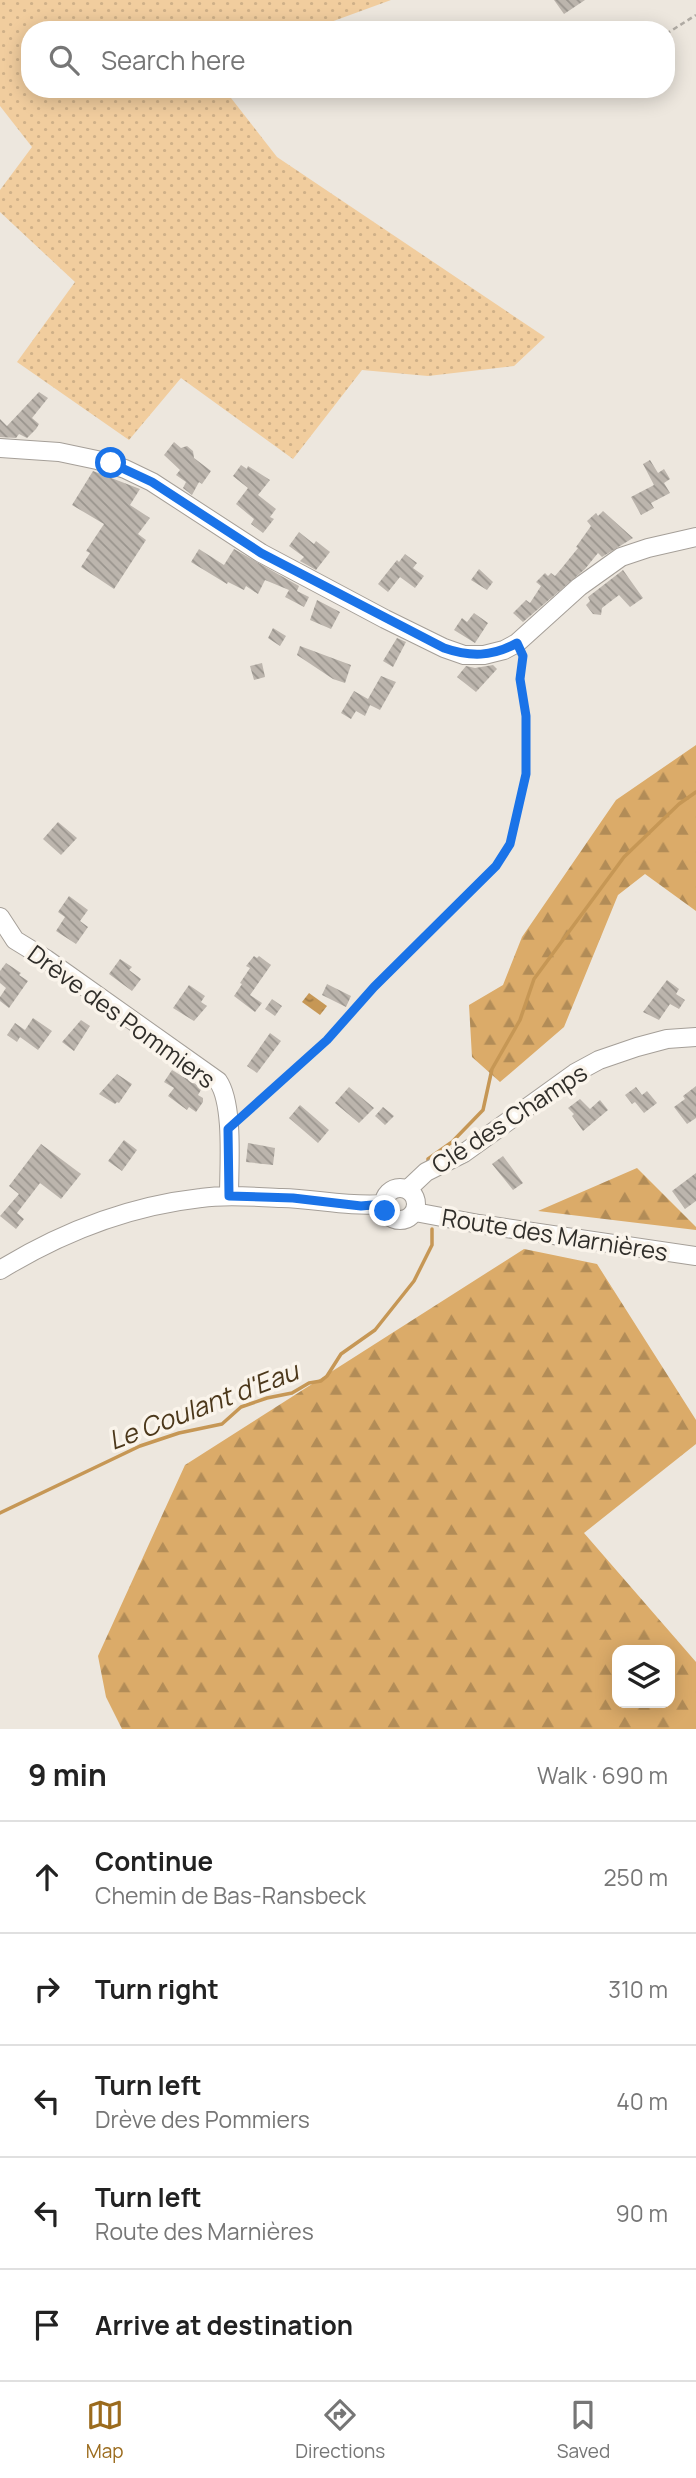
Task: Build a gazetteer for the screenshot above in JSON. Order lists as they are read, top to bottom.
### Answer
{
  "streets": {
    "street": ["Drève des Pommiers", "Clé des Champs", "Route des Marnières"]
  },
  "crossings": [
    ["Drève des Pommiers", "Route des Marnières"],
    ["Clé des Champs", "Route des Marnières"]
  ],
  "water": ["Le Coulant d'Eau"],
  "page": {
    "search": "Search here",
    "heading": ["9 min", "Walk · 690 m"],
    "list": [
      ["Continue", "Chemin de Bas-Ransbeck", "250 m"],
      ["Turn right", "310 m"],
      ["Turn left", "Drève des Pommiers", "40 m"],
      ["Turn left", "Route des Marnières", "90 m"],
      "Arrive at destination"
    ],
    "nav": ["Map", "Directions", "Saved"]
  }
}
